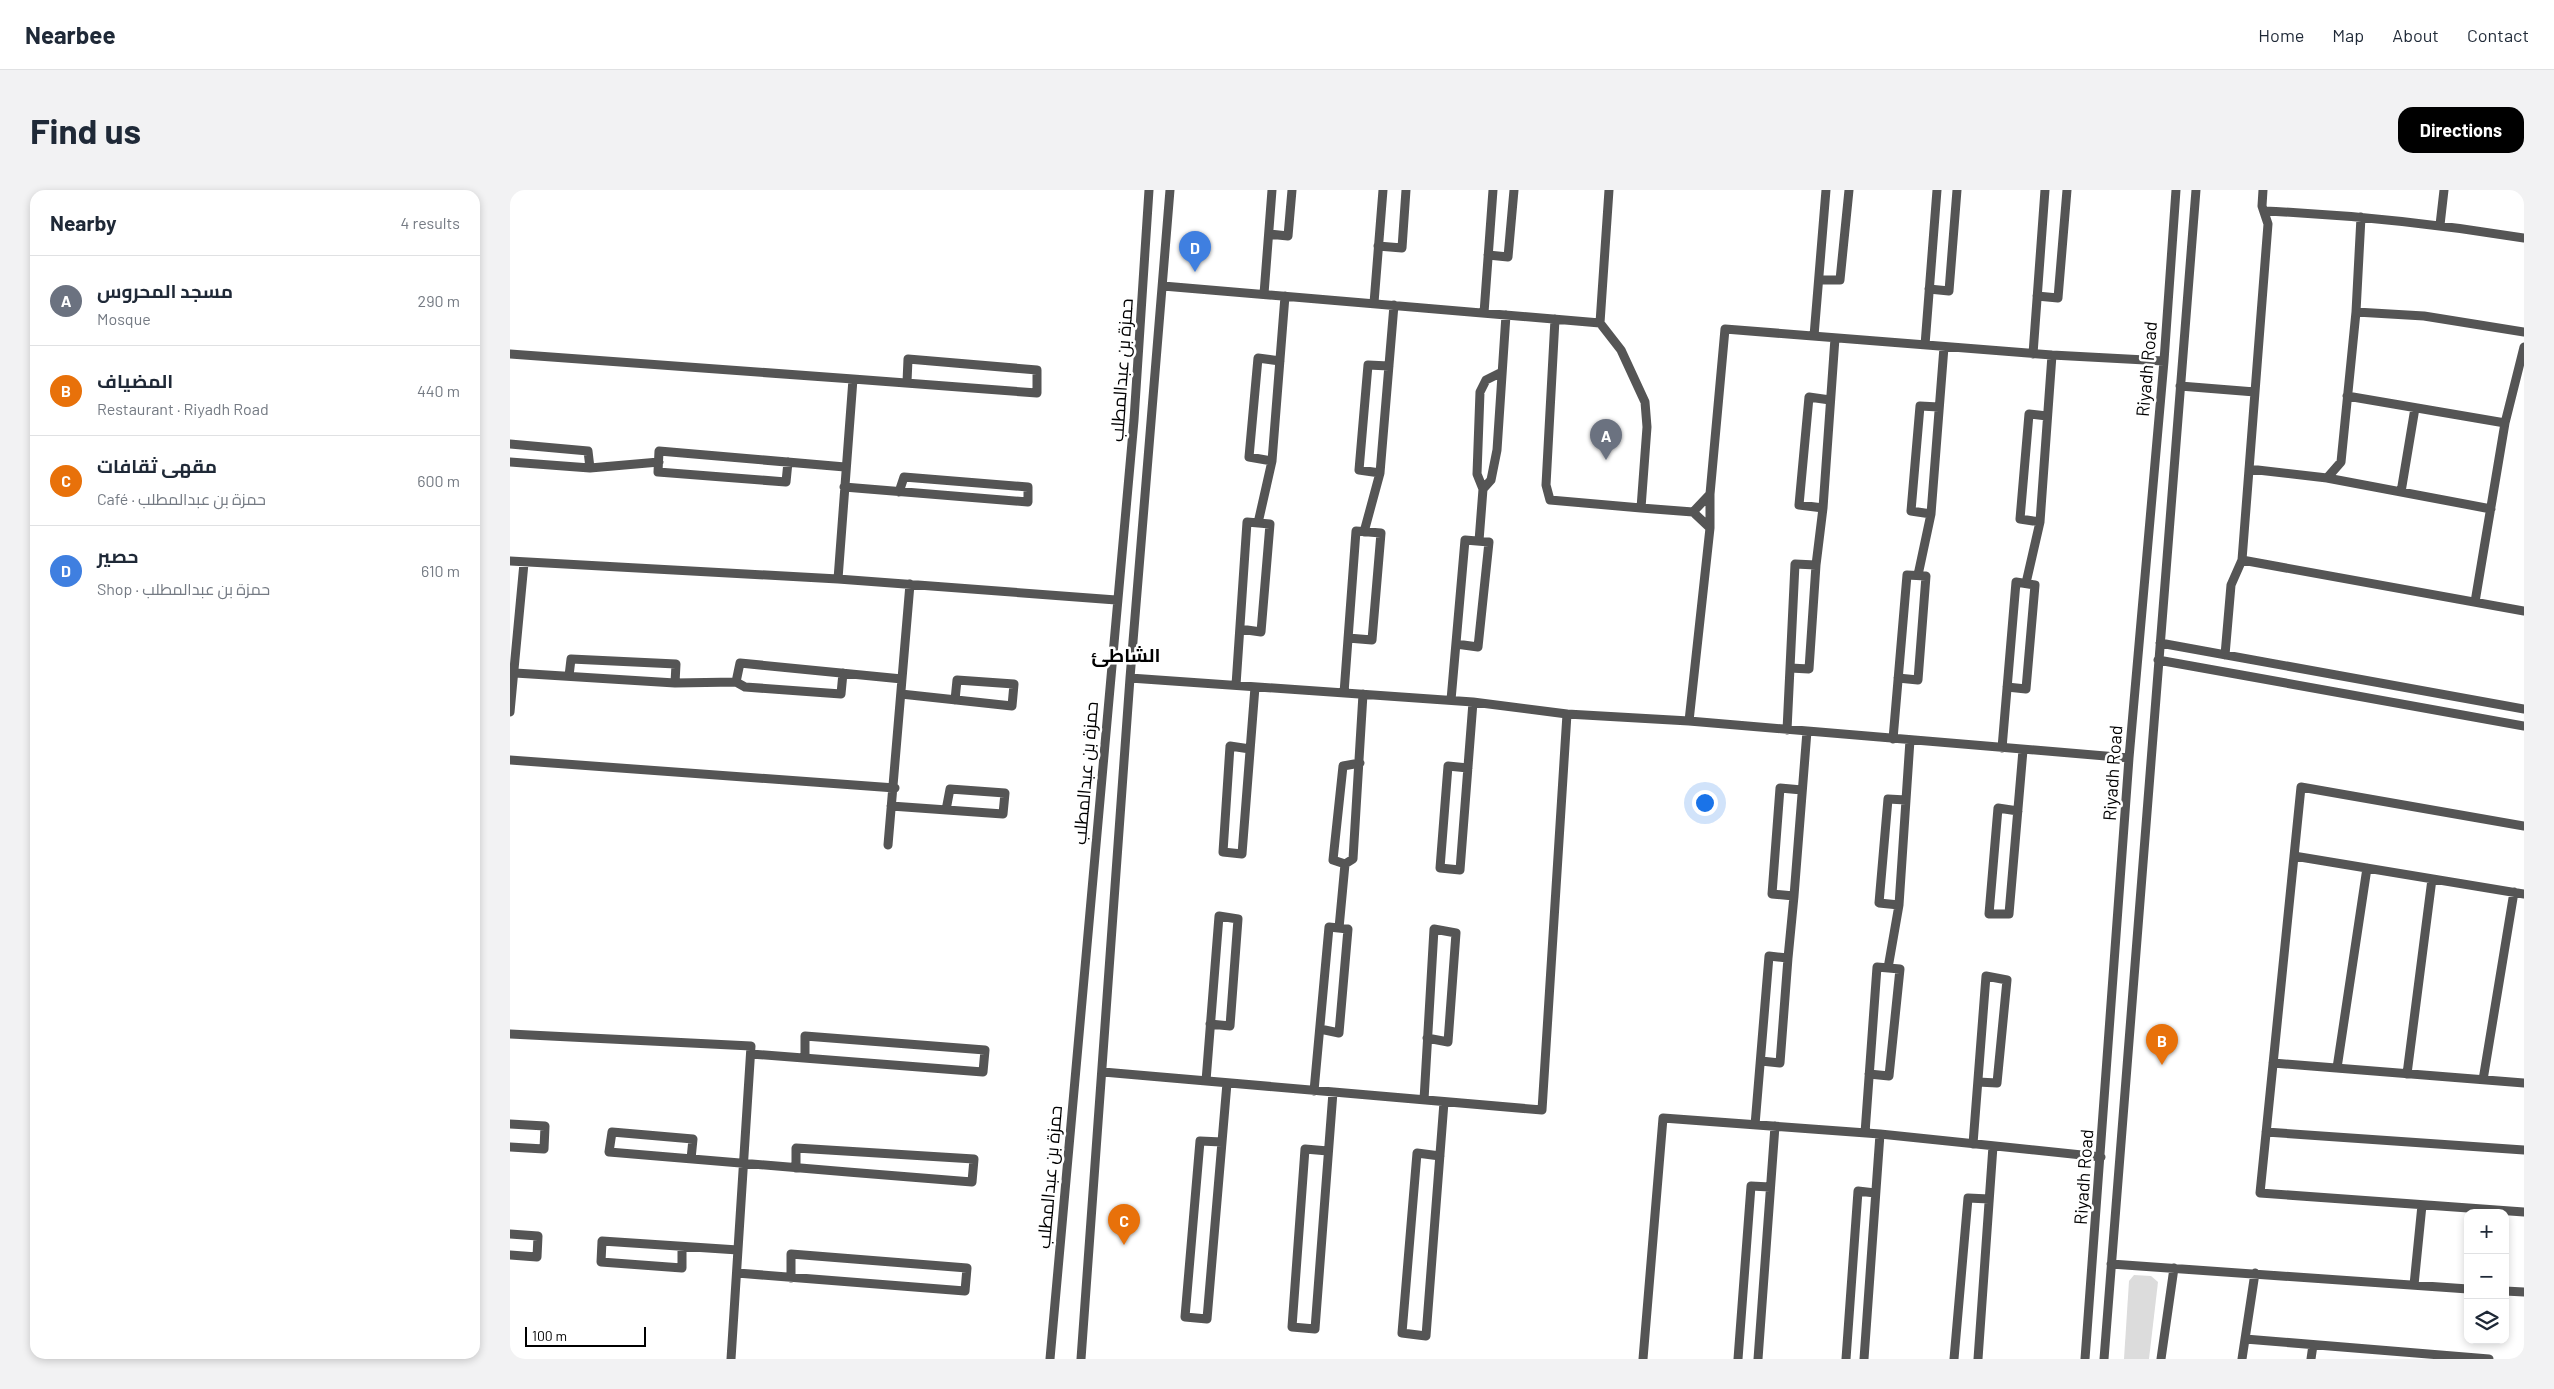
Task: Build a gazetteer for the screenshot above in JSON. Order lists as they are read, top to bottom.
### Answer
{
  "streets": {
    "street": ["Riyadh Road", "حمزة بن عبدالمطلب"]
  },
  "districts": ["الشاطئ"],
  "scale_bar": "100 m",
  "page": {
    "header": "Nearbee",
    "nav": [
      "Home",
      "Map",
      "About",
      "Contact"
    ],
    "buttons": "Directions",
    "title": "Find us",
    "heading": ["Nearby", "4 results"],
    "pins": [
      "D",
      "A",
      "B",
      "C"
    ],
    "list": [
      {
        "mark": "A",
        "name": "مسجد المحروس",
        "note": "Mosque",
        "value": "290 m"
      },
      {
        "mark": "B",
        "name": "المضياف",
        "note": "Restaurant · Riyadh Road",
        "value": "440 m"
      },
      {
        "mark": "C",
        "name": "مقهى ثقافات",
        "note": "Café · حمزة بن عبدالمطلب",
        "value": "600 m"
      },
      {
        "mark": "D",
        "name": "حصير",
        "note": "Shop · حمزة بن عبدالمطلب",
        "value": "610 m"
      }
    ],
    "map_buttons": ["+", "−"],
    "scale": "100 m"
  }
}
